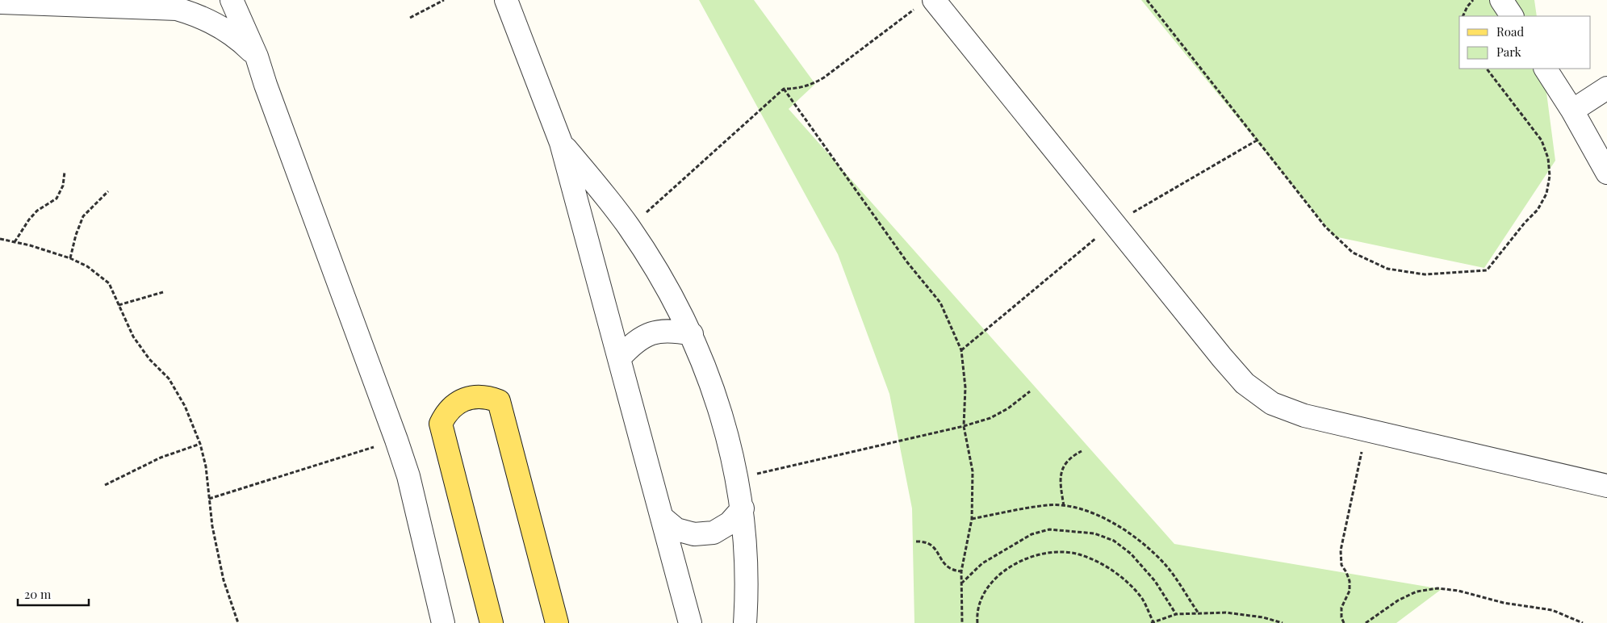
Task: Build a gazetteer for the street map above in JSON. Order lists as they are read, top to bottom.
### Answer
{
  "legend": ["Road", "Park"],
  "scale_bar": "20 m"
}
